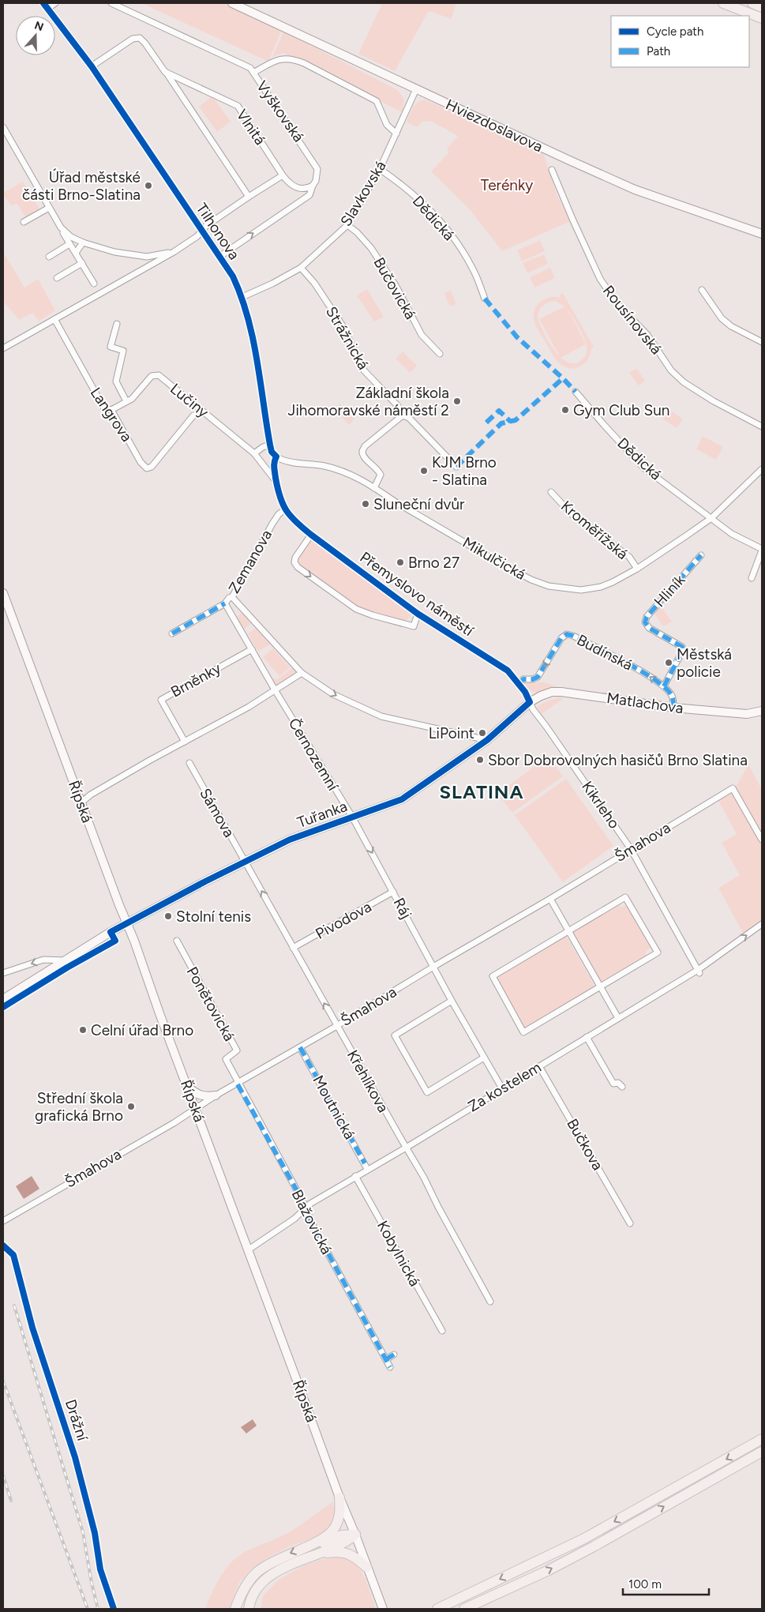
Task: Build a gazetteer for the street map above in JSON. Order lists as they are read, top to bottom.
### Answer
{
  "streets": {
    "street": [
      "Vyškovská",
      "Hviezdoslavova",
      "Vlnitá",
      "Slavkovská",
      "Dědická",
      "Tilhonova",
      "Bučovická",
      "Rousínovská",
      "Strážnická",
      "Lučiny",
      "Langrova",
      "Kroměřížská",
      "Mikulčická",
      "Zemanova",
      "Hliník",
      "Přemyslovo náměstí",
      "Budínská",
      "Brněnky",
      "Matlachova",
      "Černozemní",
      "Řípská",
      "Kikrleho",
      "Sámova",
      "Tuřanka",
      "Šmahova",
      "Ráj",
      "Pivodova",
      "Ponětovická",
      "Křehlíkova",
      "Za kostelem",
      "Moutnická",
      "Bučkova",
      "Blažovická",
      "Kobylnická",
      "Drážní"
    ]
  },
  "crossings": [
    ["Vyškovská", "Vlnitá"],
    ["Vyškovská", "Tilhonova"],
    ["Hviezdoslavova", "Slavkovská"],
    ["Slavkovská", "Dědická"],
    ["Slavkovská", "Tilhonova"],
    ["Slavkovská", "Bučovická"],
    ["Slavkovská", "Strážnická"],
    ["Dědická", "Mikulčická"],
    ["Tilhonova", "Mikulčická"],
    ["Lučiny", "Langrova"],
    ["Kroměřížská", "Mikulčická"],
    ["Zemanova", "Přemyslovo náměstí"],
    ["Zemanova", "Černozemní"],
    ["Hliník", "Budínská"],
    ["Přemyslovo náměstí", "Budínská"],
    ["Přemyslovo náměstí", "Matlachova"],
    ["Přemyslovo náměstí", "Kikrleho"],
    ["Přemyslovo náměstí", "Tuřanka"],
    ["Budínská", "Matlachova"],
    ["Brněnky", "Černozemní"],
    ["Matlachova", "Kikrleho"],
    ["Matlachova", "Tuřanka"],
    ["Černozemní", "Tuřanka"],
    ["Černozemní", "Ráj"],
    ["Řípská", "Tuřanka"],
    ["Řípská", "Šmahova"],
    ["Řípská", "Za kostelem"],
    ["Kikrleho", "Tuřanka"],
    ["Kikrleho", "Šmahova"],
    ["Kikrleho", "Za kostelem"],
    ["Sámova", "Tuřanka"],
    ["Sámova", "Křehlíkova"],
    ["Tuřanka", "Ráj"],
    ["Tuřanka", "Křehlíkova"],
    ["Šmahova", "Ráj"],
    ["Šmahova", "Ponětovická"],
    ["Šmahova", "Křehlíkova"],
    ["Šmahova", "Moutnická"],
    ["Šmahova", "Blažovická"],
    ["Ráj", "Pivodova"],
    ["Pivodova", "Křehlíkova"],
    ["Ponětovická", "Blažovická"],
    ["Křehlíkova", "Za kostelem"],
    ["Za kostelem", "Moutnická"],
    ["Za kostelem", "Bučkova"],
    ["Za kostelem", "Blažovická"],
    ["Za kostelem", "Kobylnická"]
  ],
  "one_way": ["Křehlíkova"],
  "districts": ["SLATINA"],
  "parks": ["Terénky"],
  "places": [
    "Úřad městské části Brno-Slatina",
    "Základní škola Jihomoravské náměstí 2",
    "Gym Club Sun",
    "KJM Brno - Slatina",
    "Sluneční dvůr",
    "Brno 27",
    "Městská policie",
    "LiPoint",
    "Sbor Dobrovolných hasičů Brno Slatina",
    "Stolní tenis",
    "Celní úřad Brno",
    "Střední škola grafická Brno"
  ],
  "legend": ["Cycle path", "Path"],
  "scale_bar": "100 m",
  "north": "top"
}
